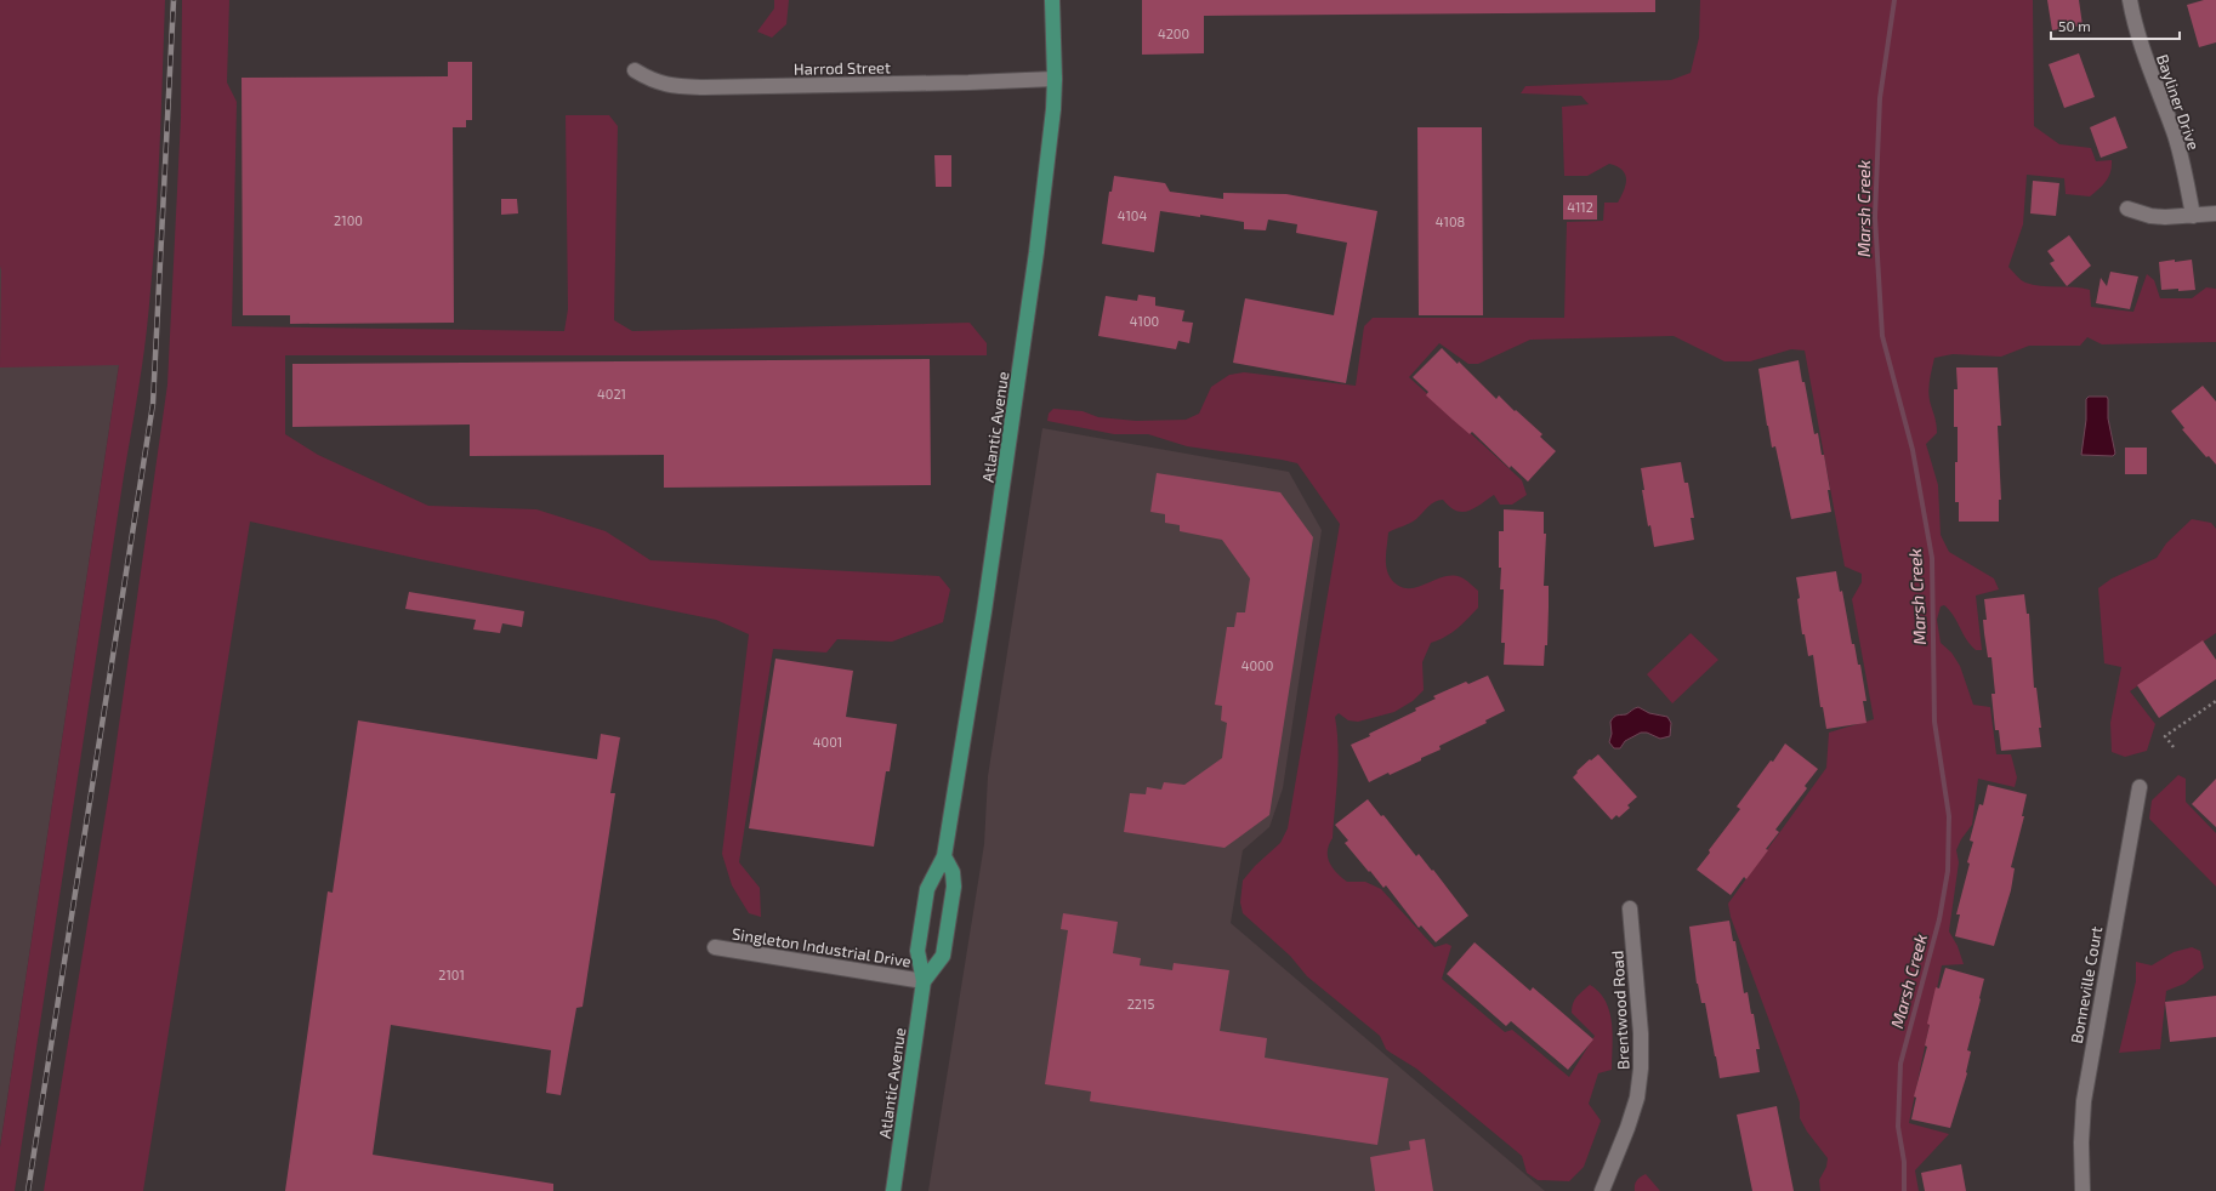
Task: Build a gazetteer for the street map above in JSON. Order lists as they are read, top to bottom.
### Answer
{
  "streets": {
    "main road": ["Atlantic Avenue"],
    "street": [
      "Harrod Street",
      "Bayliner Drive",
      "Singleton Industrial Drive",
      "Bonneville Court",
      "Brentwood Road"
    ]
  },
  "crossings": [
    ["Harrod Street", "Atlantic Avenue"],
    ["Atlantic Avenue", "Singleton Industrial Drive"]
  ],
  "water": ["Marsh Creek"],
  "house_numbers": [
    "4200",
    "4112",
    "4104",
    "2100",
    "4108",
    "4100",
    "4021",
    "4000",
    "4001",
    "2101",
    "2215"
  ],
  "scale_bar": "50 m"
}
